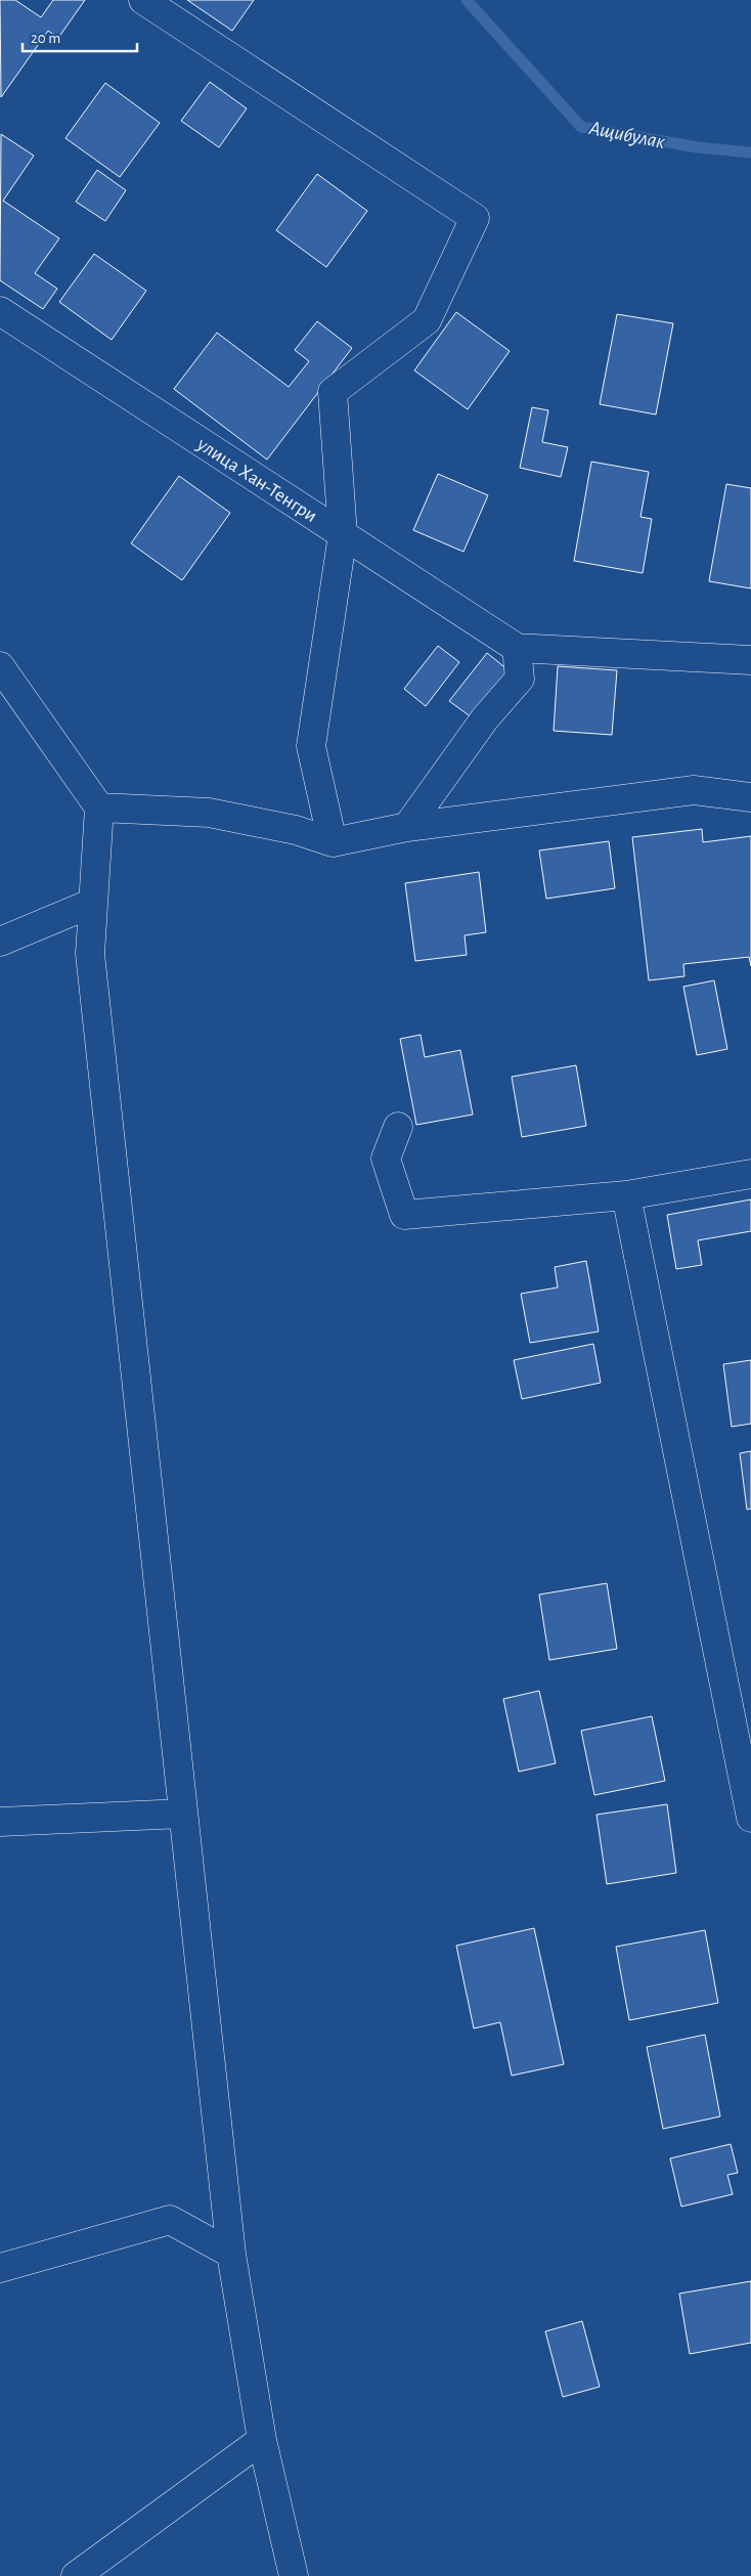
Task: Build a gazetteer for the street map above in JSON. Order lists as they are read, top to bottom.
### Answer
{
  "streets": {
    "street": ["улица Хан-Тенгри"]
  },
  "water": ["Ащибулак"],
  "scale_bar": "20 m"
}
